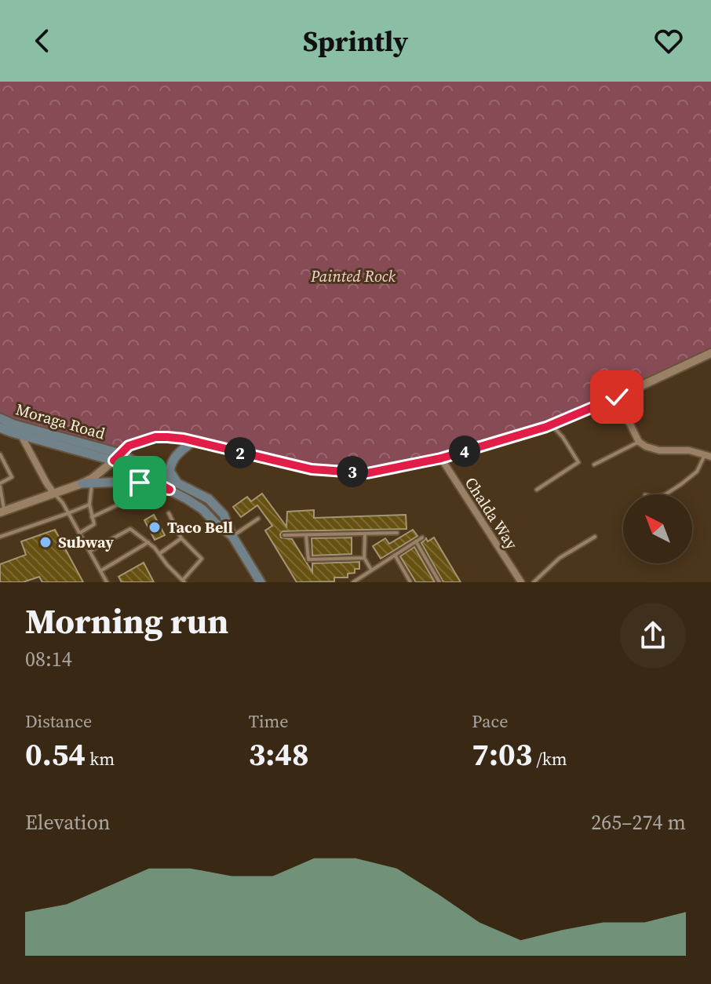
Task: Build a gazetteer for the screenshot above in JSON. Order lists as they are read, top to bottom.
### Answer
{
  "streets": {
    "main road": ["Moraga Road"],
    "street": ["Chalda Way"]
  },
  "parks": ["Painted Rock"],
  "places": ["Taco Bell", "Subway"],
  "north": "top left",
  "page": {
    "header": "Sprintly",
    "pins": ["4", "2", "3"],
    "heading": ["Morning run", "08:14"],
    "stats": [
      ["Distance", "0.54 km"],
      ["Time", "3:48"],
      ["Pace", "7:03 /km"]
    ],
    "chart": ["Elevation", "265–274 m"]
  }
}
